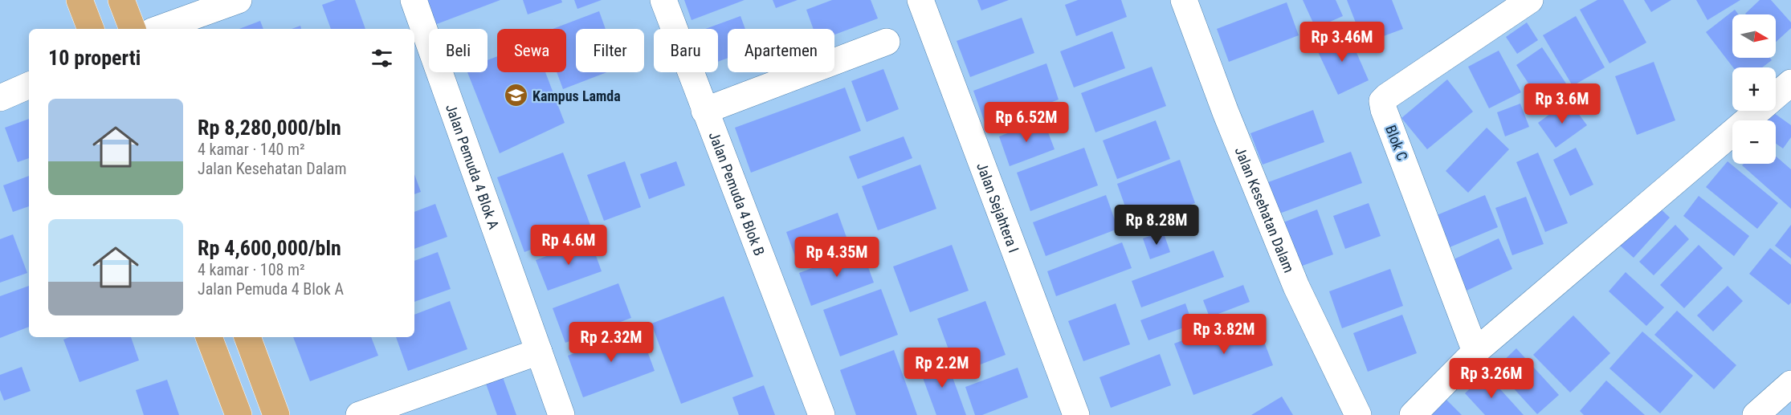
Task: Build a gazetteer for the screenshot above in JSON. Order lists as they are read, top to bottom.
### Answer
{
  "streets": {
    "street": [
      "Blok C",
      "Jalan Pemuda 4 Blok A",
      "Jalan Pemuda 4 Blok B",
      "Jalan Sejahtera I",
      "Jalan Kesehatan Dalam"
    ]
  },
  "places": {
    "school or university": ["Kampus Lamda"]
  },
  "north": "right",
  "page": {
    "map_buttons": ["+", "−"],
    "price": [
      "Rp 3.46M",
      "Rp 3.6M",
      "Rp 6.52M",
      "Rp 8.28M",
      "Rp 4.6M",
      "Rp 4.35M",
      "Rp 3.82M",
      "Rp 2.32M",
      "Rp 2.2M",
      "Rp 3.26M"
    ],
    "chip": [
      "Beli",
      "Sewa",
      "Filter",
      "Baru",
      "Apartemen"
    ],
    "heading": "10 properti",
    "list": [
      {
        "name": "Rp 8,280,000/bln",
        "note": "4 kamar · 140 m² · Jalan Kesehatan Dalam"
      },
      {
        "name": "Rp 4,600,000/bln",
        "note": "4 kamar · 108 m² · Jalan Pemuda 4 Blok A"
      }
    ]
  }
}
